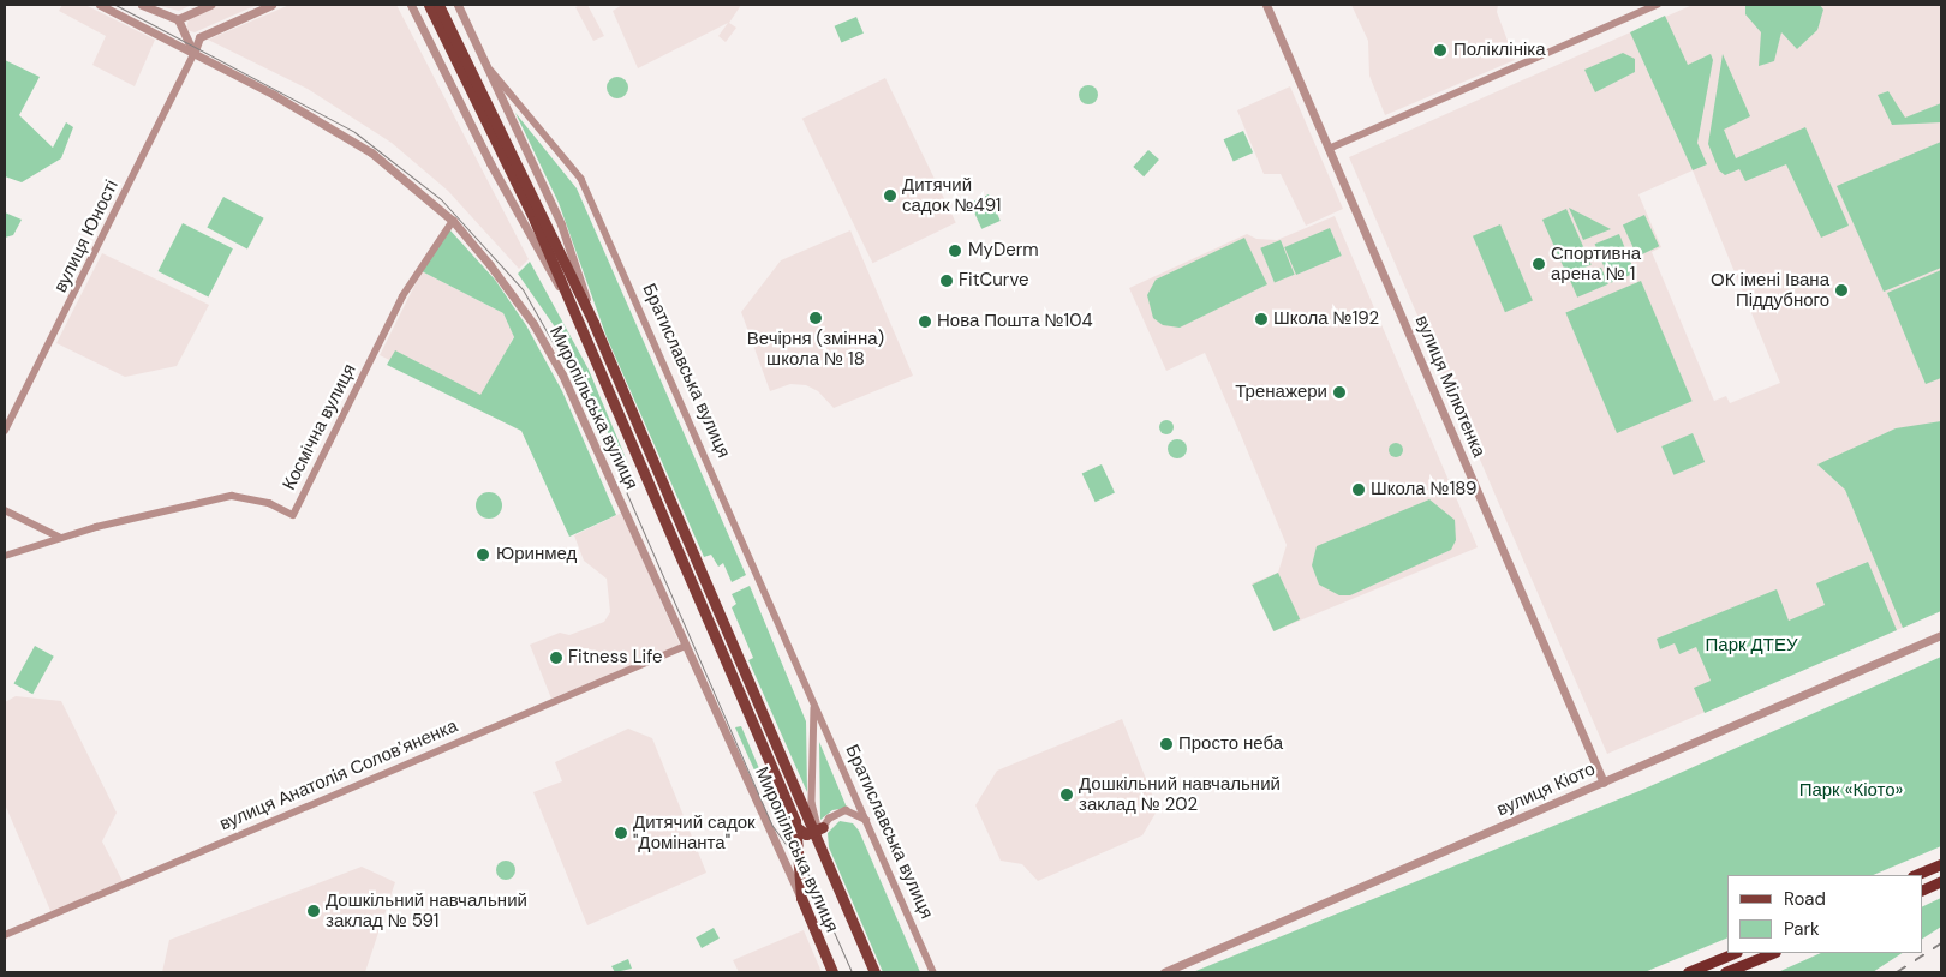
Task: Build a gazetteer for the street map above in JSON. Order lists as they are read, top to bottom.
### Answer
{
  "streets": {
    "main road": ["Братиславська вулиця", "Миропільська вулиця"],
    "street": [
      "вулиця Юності",
      "вулиця Мілютенка",
      "Космічна вулиця",
      "вулиця Анатолія Соловʼяненка",
      "вулиця Кіото"
    ]
  },
  "crossings": [
    ["вулиця Юності", "Миропільська вулиця"],
    ["Братиславська вулиця", "Миропільська вулиця"],
    ["вулиця Мілютенка", "вулиця Кіото"],
    ["Миропільська вулиця", "Космічна вулиця"],
    ["Миропільська вулиця", "вулиця Анатолія Соловʼяненка"]
  ],
  "parks": ["Парк ДТЕУ", "Парк «Кіото»"],
  "places": [
    "Поліклініка",
    "Дитячий садок №491",
    "MyDerm",
    "Спортивна арена № 1",
    "FitCurve",
    "ОК імені Івана Піддубного",
    "Вечірня (змінна) школа № 18",
    "Школа №192",
    "Нова Пошта №104",
    "Тренажери",
    "Школа №189",
    "Юринмед",
    "Fitness Life",
    "Просто неба",
    "Дошкільний навчальний заклад № 202",
    "Дитячий садок \"Домінанта\"",
    "Дошкільний навчальний заклад № 591"
  ],
  "legend": ["Road", "Park"]
}
